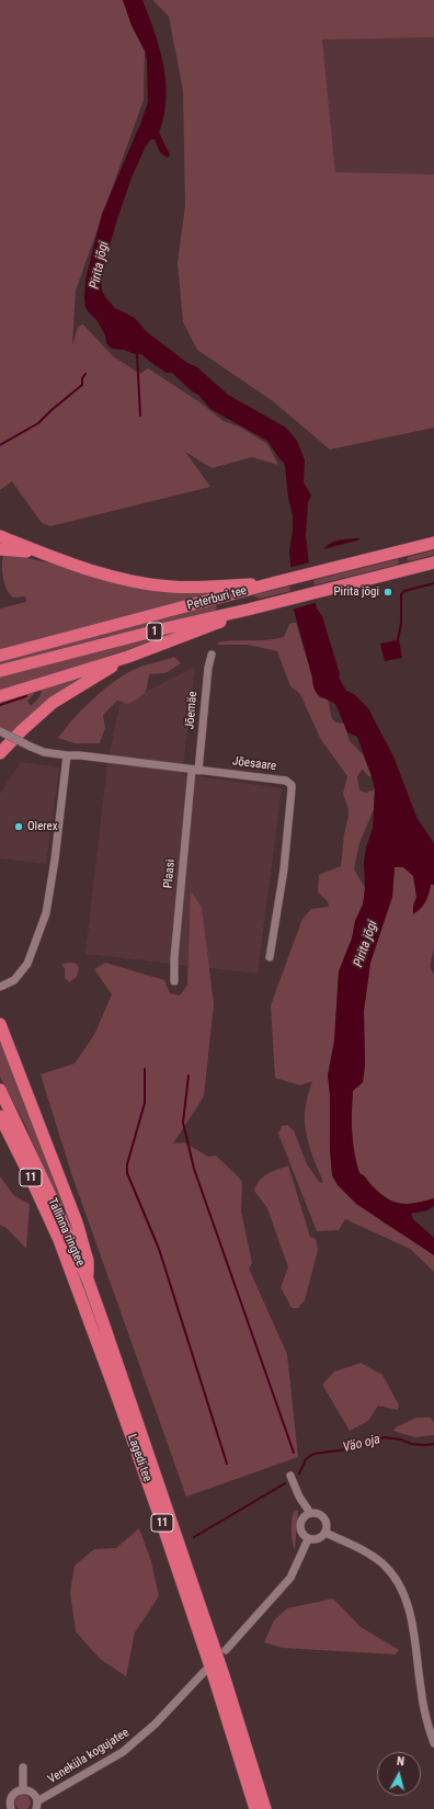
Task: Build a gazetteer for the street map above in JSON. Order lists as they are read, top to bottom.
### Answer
{
  "streets": {
    "highway": [
      "Peterburi tee",
      "1",
      "11",
      "Tallinna ringtee",
      "Lagedi tee"
    ],
    "street": [
      "Jõemäe",
      "Jõesaare",
      "Plaasi",
      "Veneküla kogujatee"
    ]
  },
  "crossings": [
    ["Jõemäe", "Jõesaare"],
    ["Jõemäe", "Plaasi"],
    ["Jõesaare", "Plaasi"],
    ["Tallinna ringtee", "Lagedi tee"]
  ],
  "water": ["Pirita jõgi", "Väo oja"],
  "places": ["Pirita jõgi", "Olerex"],
  "north": "top"
}
